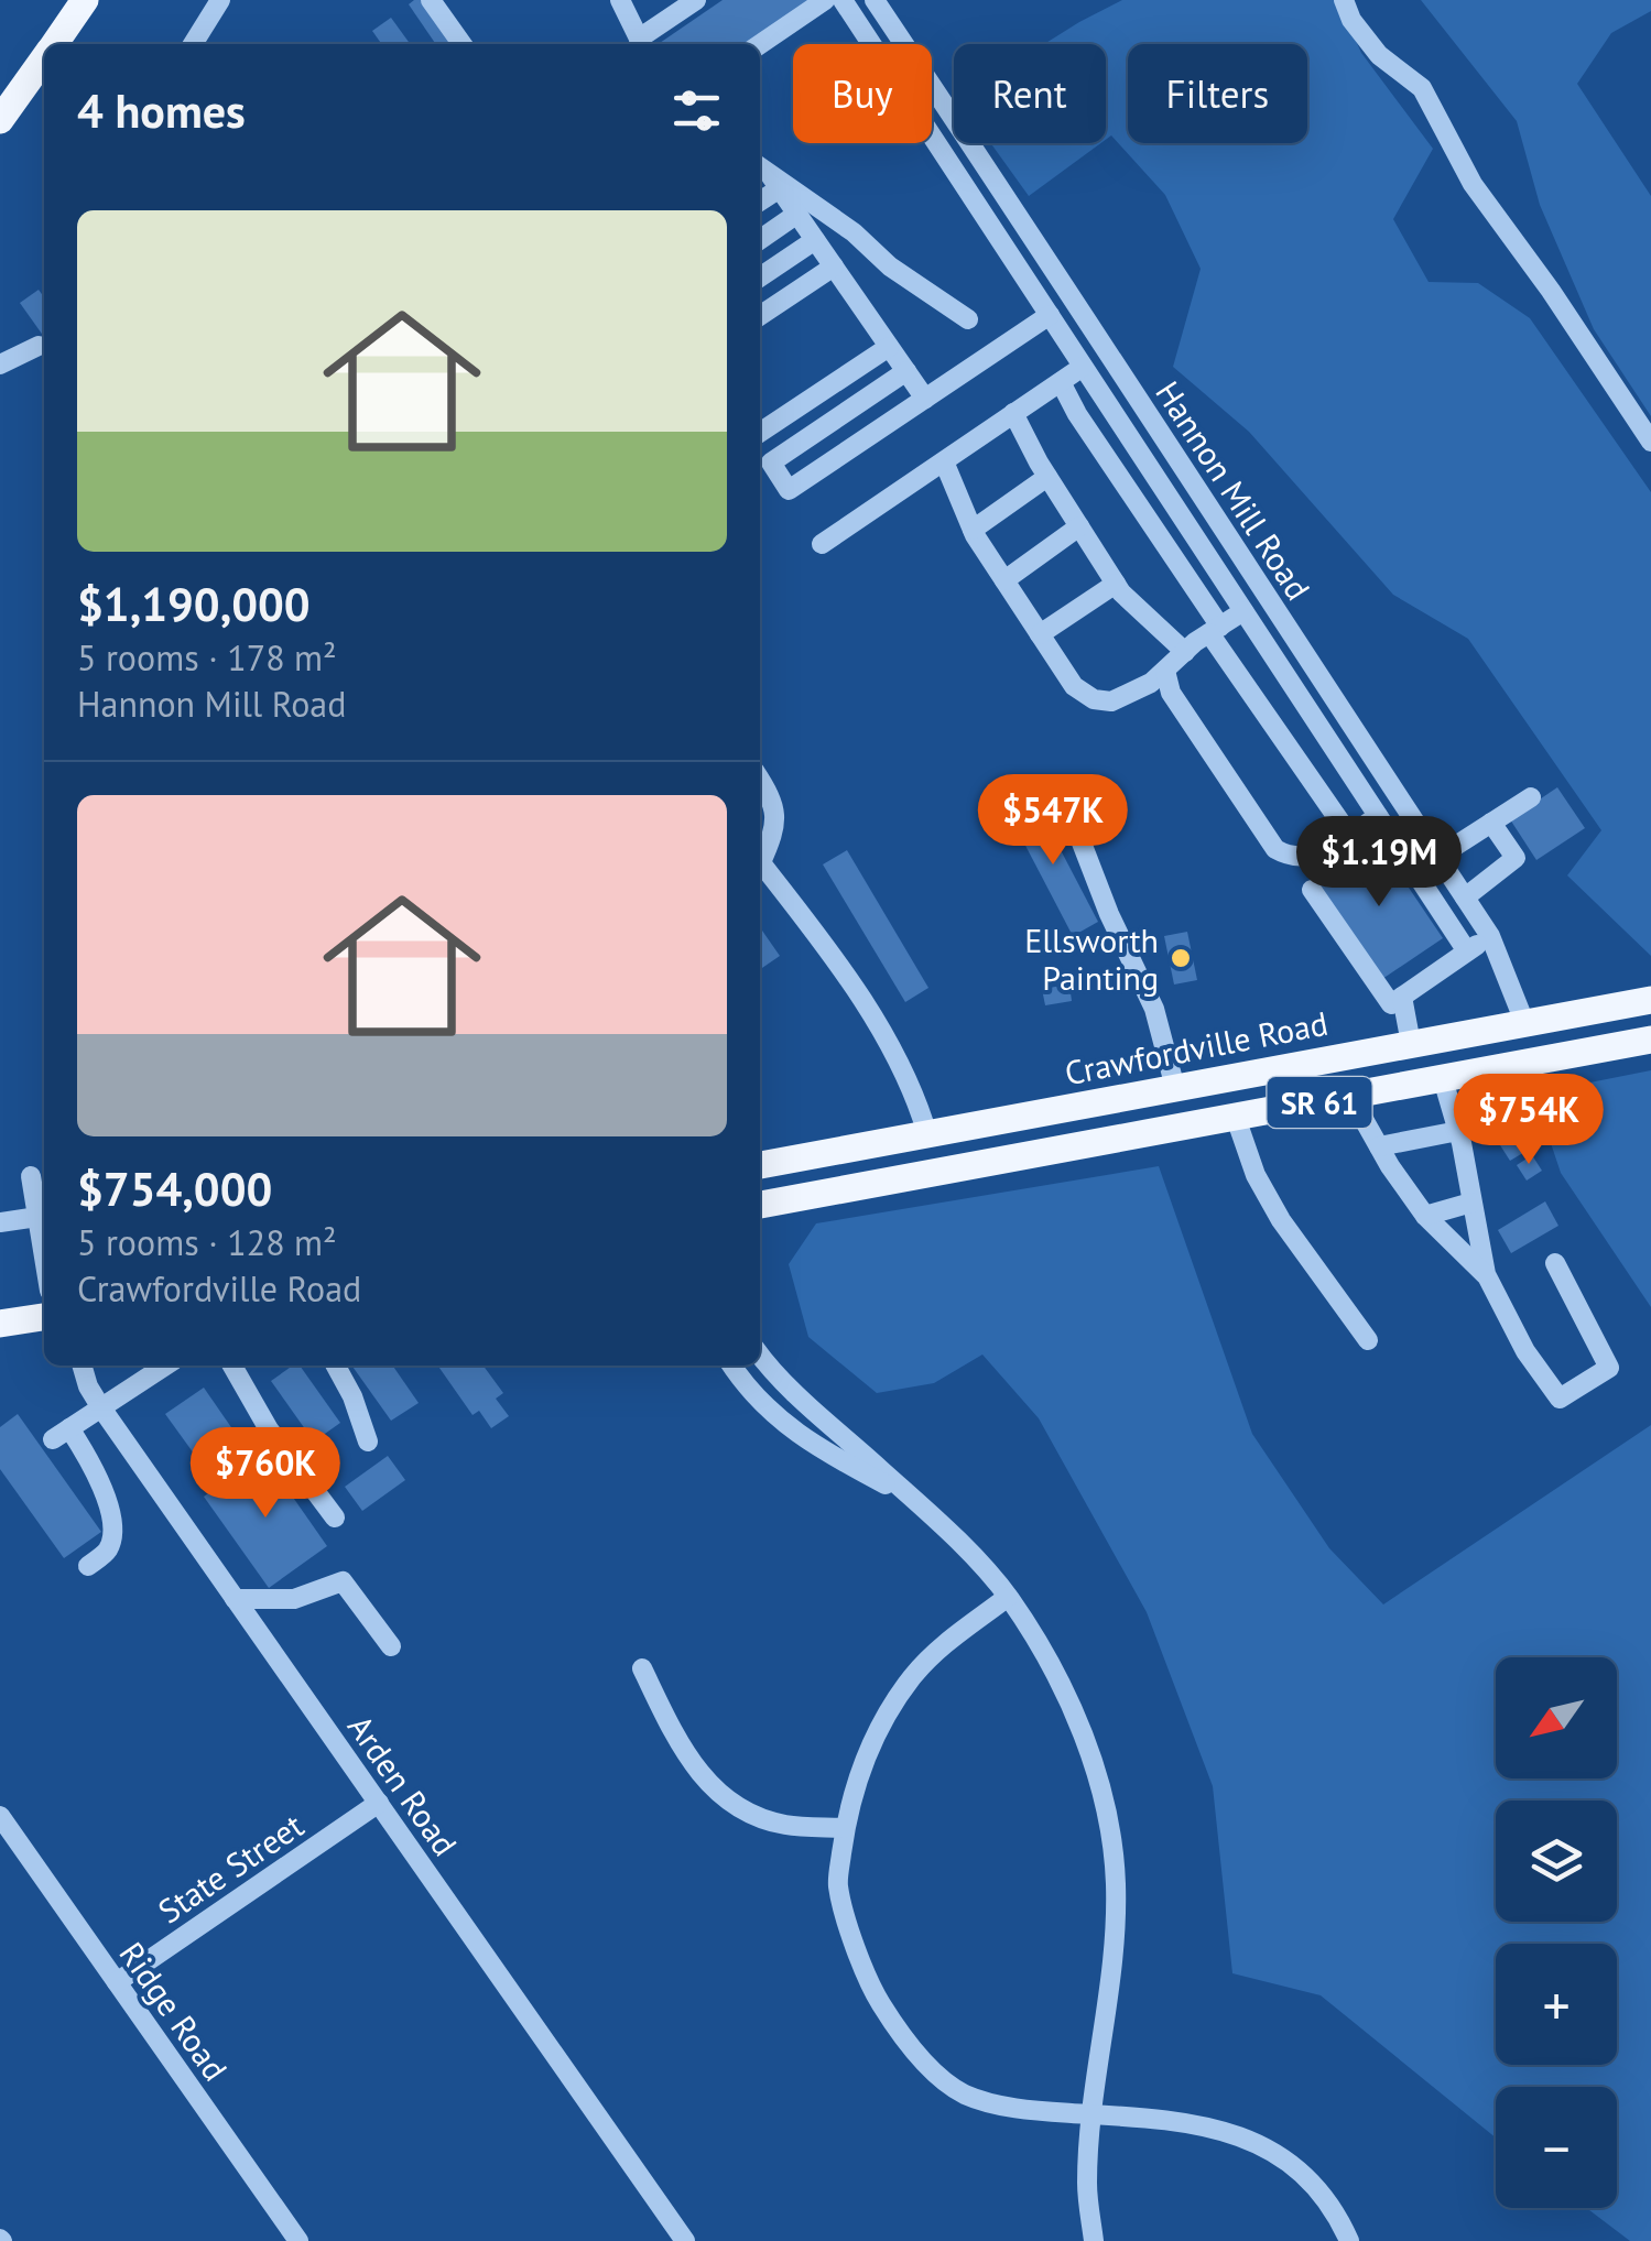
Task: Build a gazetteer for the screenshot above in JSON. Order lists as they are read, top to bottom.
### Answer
{
  "streets": {
    "main road": ["Crawfordville Road", "SR 61"],
    "street": [
      "Hannon Mill Road",
      "Arden Road",
      "State Street",
      "Ridge Road"
    ]
  },
  "crossings": [
    ["Hannon Mill Road", "Crawfordville Road"],
    ["Arden Road", "State Street"],
    ["State Street", "Ridge Road"]
  ],
  "places": ["Ellsworth Painting"],
  "north": "bottom left",
  "page": {
    "chip": ["Buy", "Rent", "Filters"],
    "heading": "4 homes",
    "list": [
      {
        "name": "$1,190,000",
        "note": "5 rooms · 178 m² · Hannon Mill Road"
      },
      {
        "name": "$754,000",
        "note": "5 rooms · 128 m² · Crawfordville Road"
      }
    ],
    "price": [
      "$547K",
      "$1.19M",
      "$754K",
      "$760K"
    ],
    "map_buttons": ["+", "−"]
  }
}
